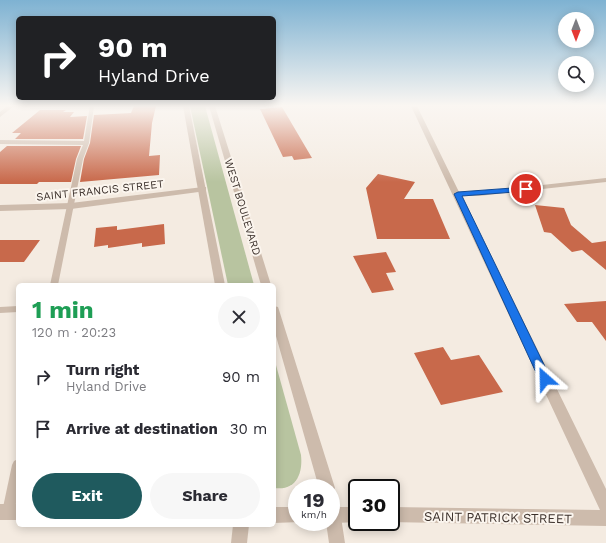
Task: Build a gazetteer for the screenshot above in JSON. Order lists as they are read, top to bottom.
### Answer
{
  "streets": {
    "street": ["SAINT FRANCIS STREET", "WEST BOULEVARD", "SAINT PATRICK STREET"]
  },
  "north": "bottom",
  "page": {
    "turn": ["90 m", "Hyland Drive"],
    "heading": ["1 min", "120 m · 20:23"],
    "list": [
      {
        "name": "Turn right",
        "note": "Hyland Drive",
        "value": "90 m"
      },
      {
        "name": "Arrive at destination",
        "value": "30 m"
      }
    ],
    "buttons": ["Exit", "Share"],
    "speed": "19 km/h",
    "limit": "30"
  }
}
